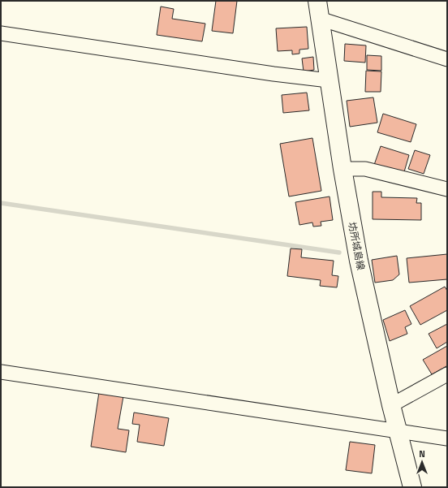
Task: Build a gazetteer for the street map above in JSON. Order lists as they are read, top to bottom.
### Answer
{
  "streets": {
    "main road": ["坊所城島線"]
  },
  "north": "top"
}
